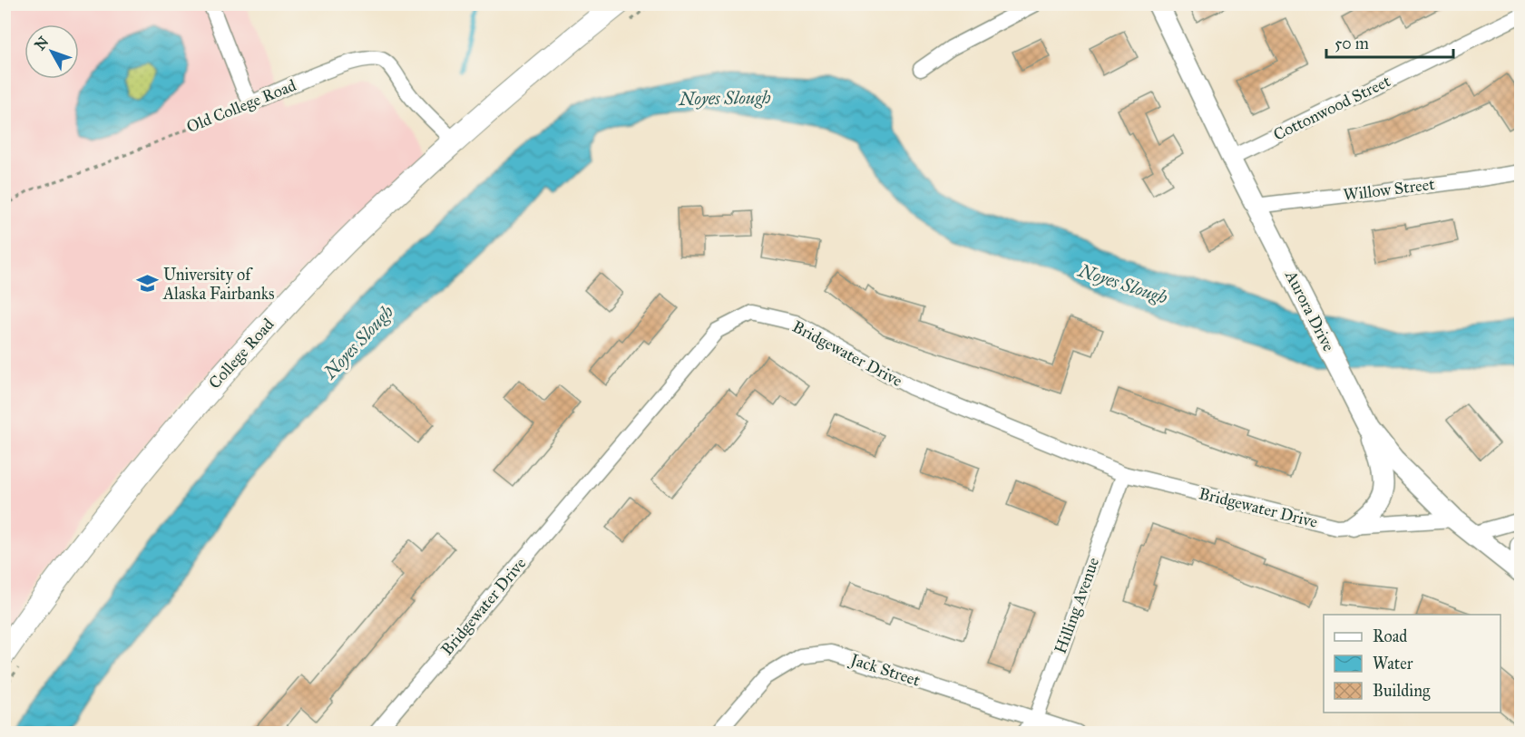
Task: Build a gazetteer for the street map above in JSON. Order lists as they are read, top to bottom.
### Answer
{
  "streets": {
    "main road": ["College Road"],
    "street": [
      "Old College Road",
      "Cottonwood Street",
      "Willow Street",
      "Aurora Drive",
      "Bridgewater Drive",
      "Hilling Avenue",
      "Jack Street"
    ]
  },
  "crossings": [
    ["Old College Road", "College Road"],
    ["Cottonwood Street", "Aurora Drive"],
    ["Willow Street", "Aurora Drive"],
    ["Aurora Drive", "Bridgewater Drive"],
    ["Bridgewater Drive", "Hilling Avenue"],
    ["Hilling Avenue", "Jack Street"]
  ],
  "water": ["Noyes Slough"],
  "places": {
    "school or university": ["University of Alaska Fairbanks"]
  },
  "legend": ["Road", "Water", "Building"],
  "scale_bar": "50 m",
  "north": "top left"
}
